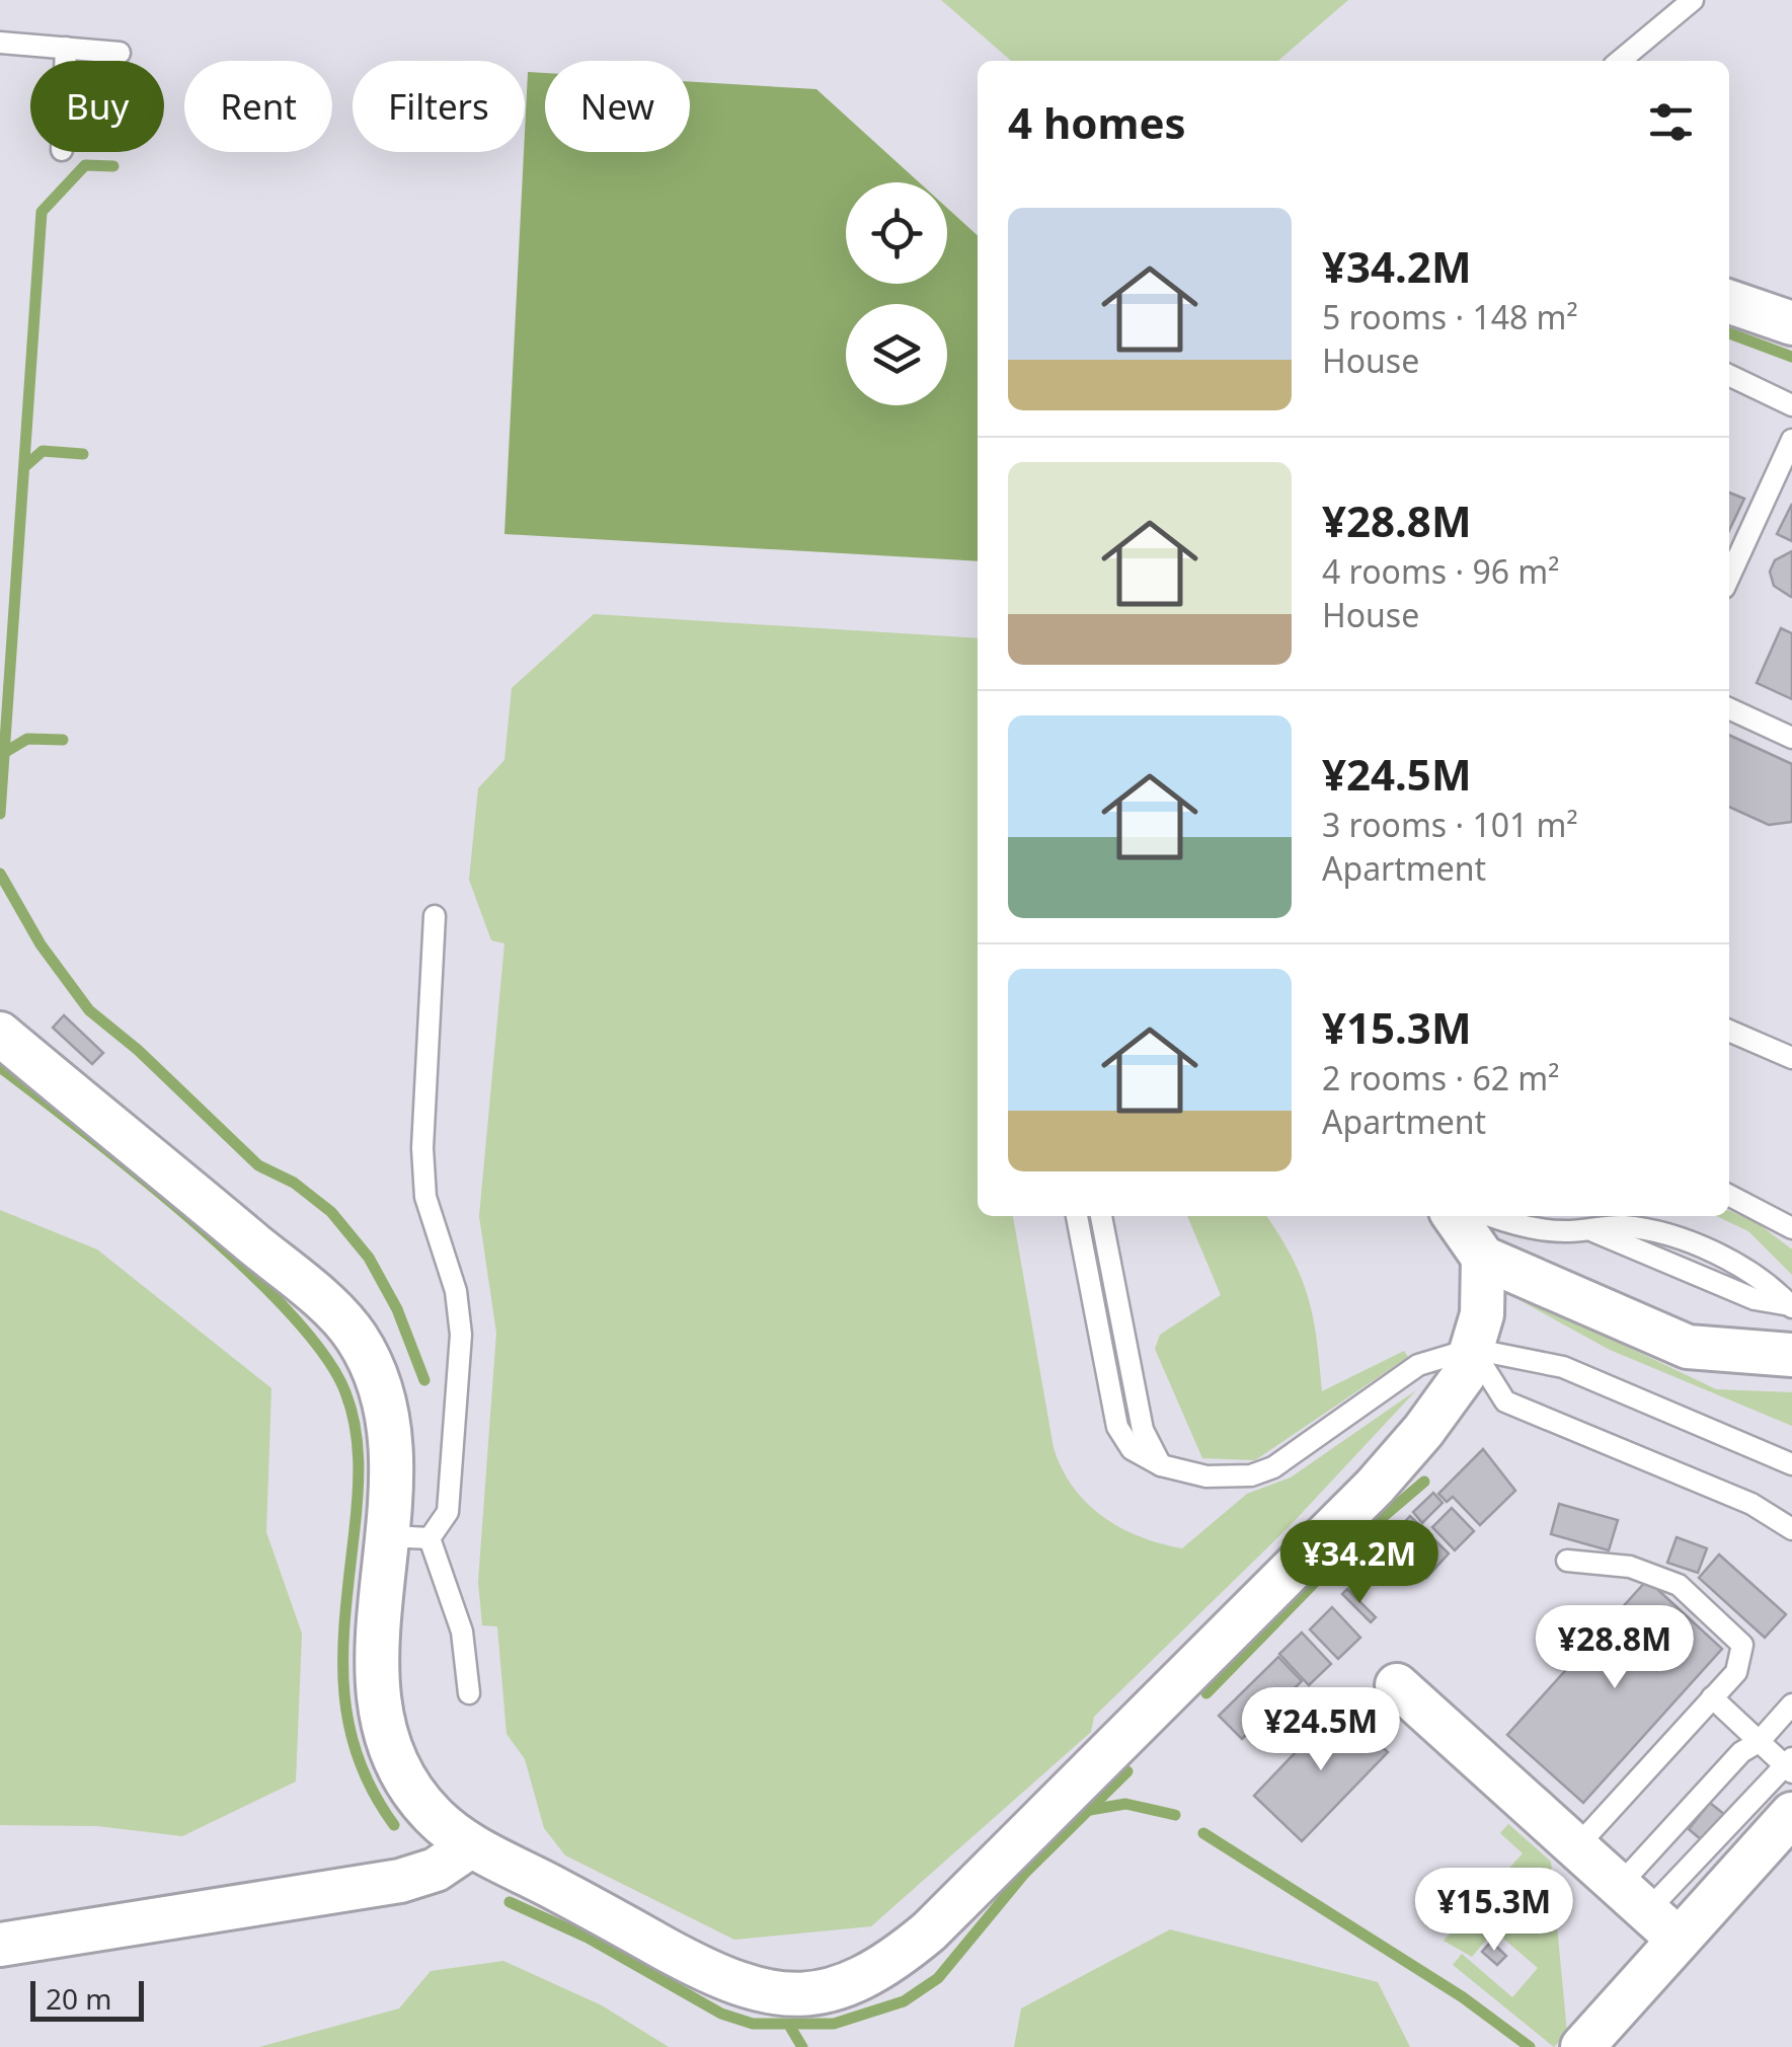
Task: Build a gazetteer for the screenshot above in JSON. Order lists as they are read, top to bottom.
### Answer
{
  "scale_bar": "20 m",
  "page": {
    "chip": [
      "Buy",
      "Rent",
      "Filters",
      "New"
    ],
    "heading": "4 homes",
    "list": [
      {
        "name": "¥34.2M",
        "note": "5 rooms · 148 m² · House"
      },
      {
        "name": "¥28.8M",
        "note": "4 rooms · 96 m² · House"
      },
      {
        "name": "¥24.5M",
        "note": "3 rooms · 101 m² · Apartment"
      },
      {
        "name": "¥15.3M",
        "note": "2 rooms · 62 m² · Apartment"
      }
    ],
    "price": [
      "¥34.2M",
      "¥28.8M",
      "¥24.5M",
      "¥15.3M"
    ],
    "scale": "20 m"
  }
}
